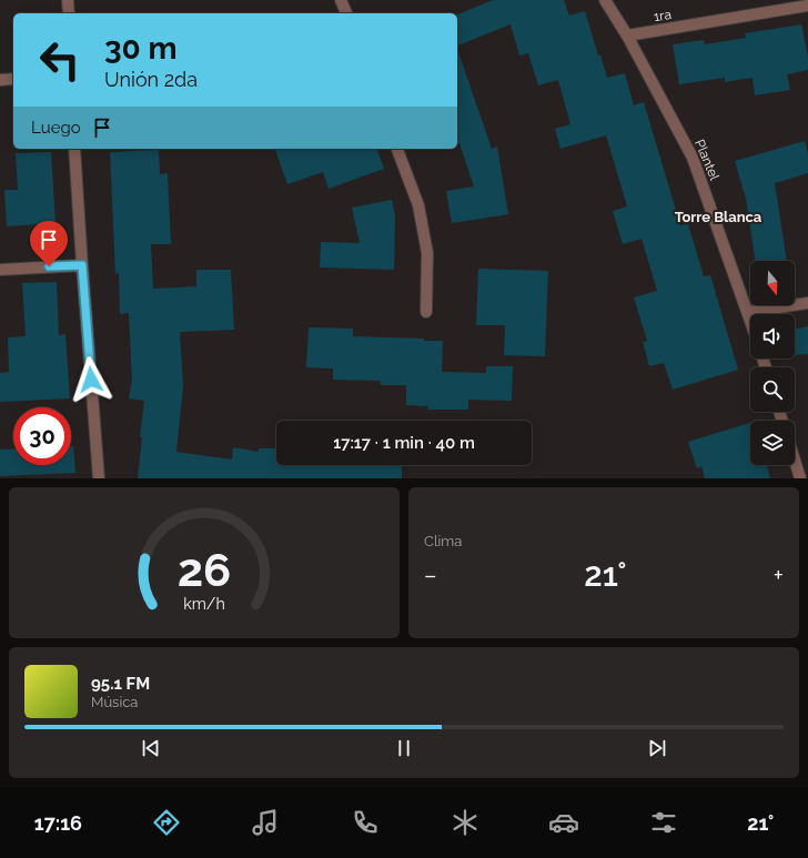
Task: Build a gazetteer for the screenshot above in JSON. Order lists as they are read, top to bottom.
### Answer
{
  "streets": {
    "street": ["1ra", "Plantel"]
  },
  "crossings": [
    ["1ra", "Plantel"]
  ],
  "districts": ["Torre Blanca"],
  "north": "bottom",
  "page": {
    "turn": ["30 m", "Unión 2da"],
    "then": "Luego",
    "limit": "30",
    "trip": "17:17 · 1 min · 40 m",
    "tile": "Clima",
    "heat": ["−", "21°", "+"],
    "song": ["95.1 FM", "Música"],
    "tabs": ["17:16", "21°"],
    "gauge": ["26", "km/h"]
  }
}
